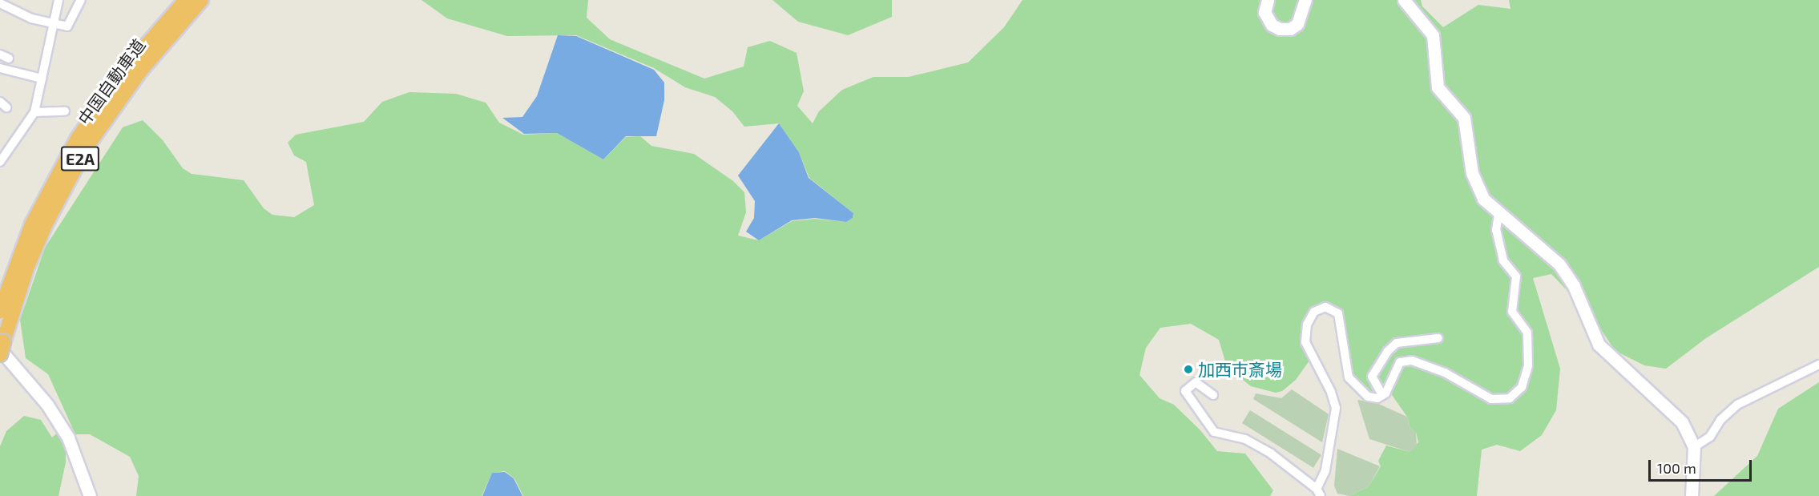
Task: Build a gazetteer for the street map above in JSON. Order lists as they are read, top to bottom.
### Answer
{
  "streets": {
    "highway": ["中国自動車道", "E2A"]
  },
  "places": ["加西市斎場"],
  "scale_bar": "100 m"
}
